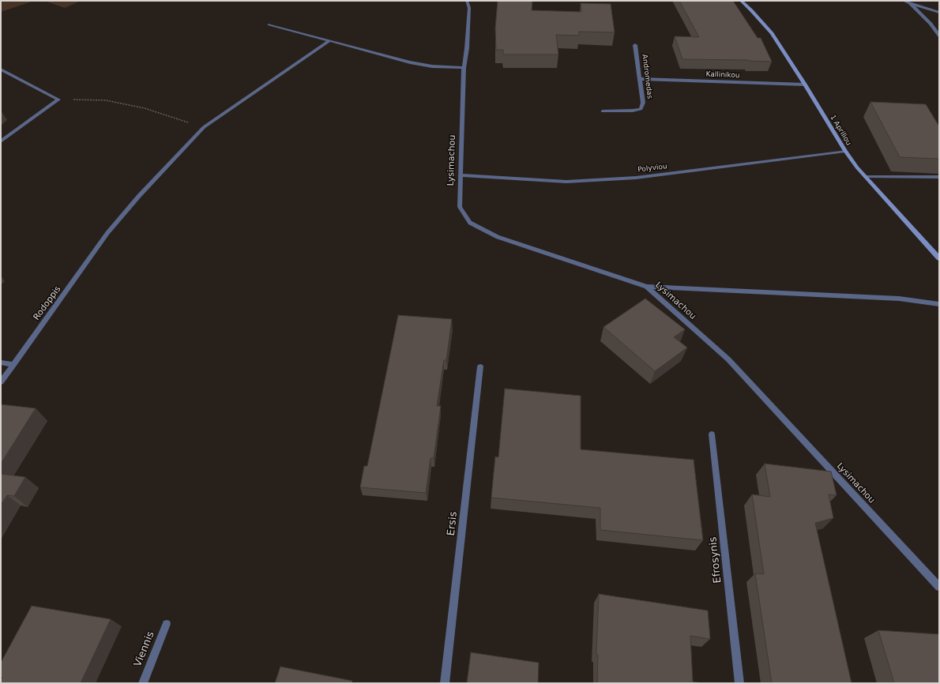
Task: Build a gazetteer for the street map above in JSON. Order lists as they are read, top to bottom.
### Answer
{
  "streets": {
    "main road": ["1 Apriliou"],
    "street": [
      "Kallinikou",
      "Andromedas",
      "Lysimachou",
      "Polyviou",
      "Rodoppis",
      "Ersis",
      "Efrosynis",
      "Viennis"
    ]
  },
  "crossings": [
    ["Kallinikou", "Andromedas"],
    ["Kallinikou", "1 Apriliou"],
    ["1 Apriliou", "Polyviou"],
    ["Lysimachou", "Polyviou"]
  ]
}
